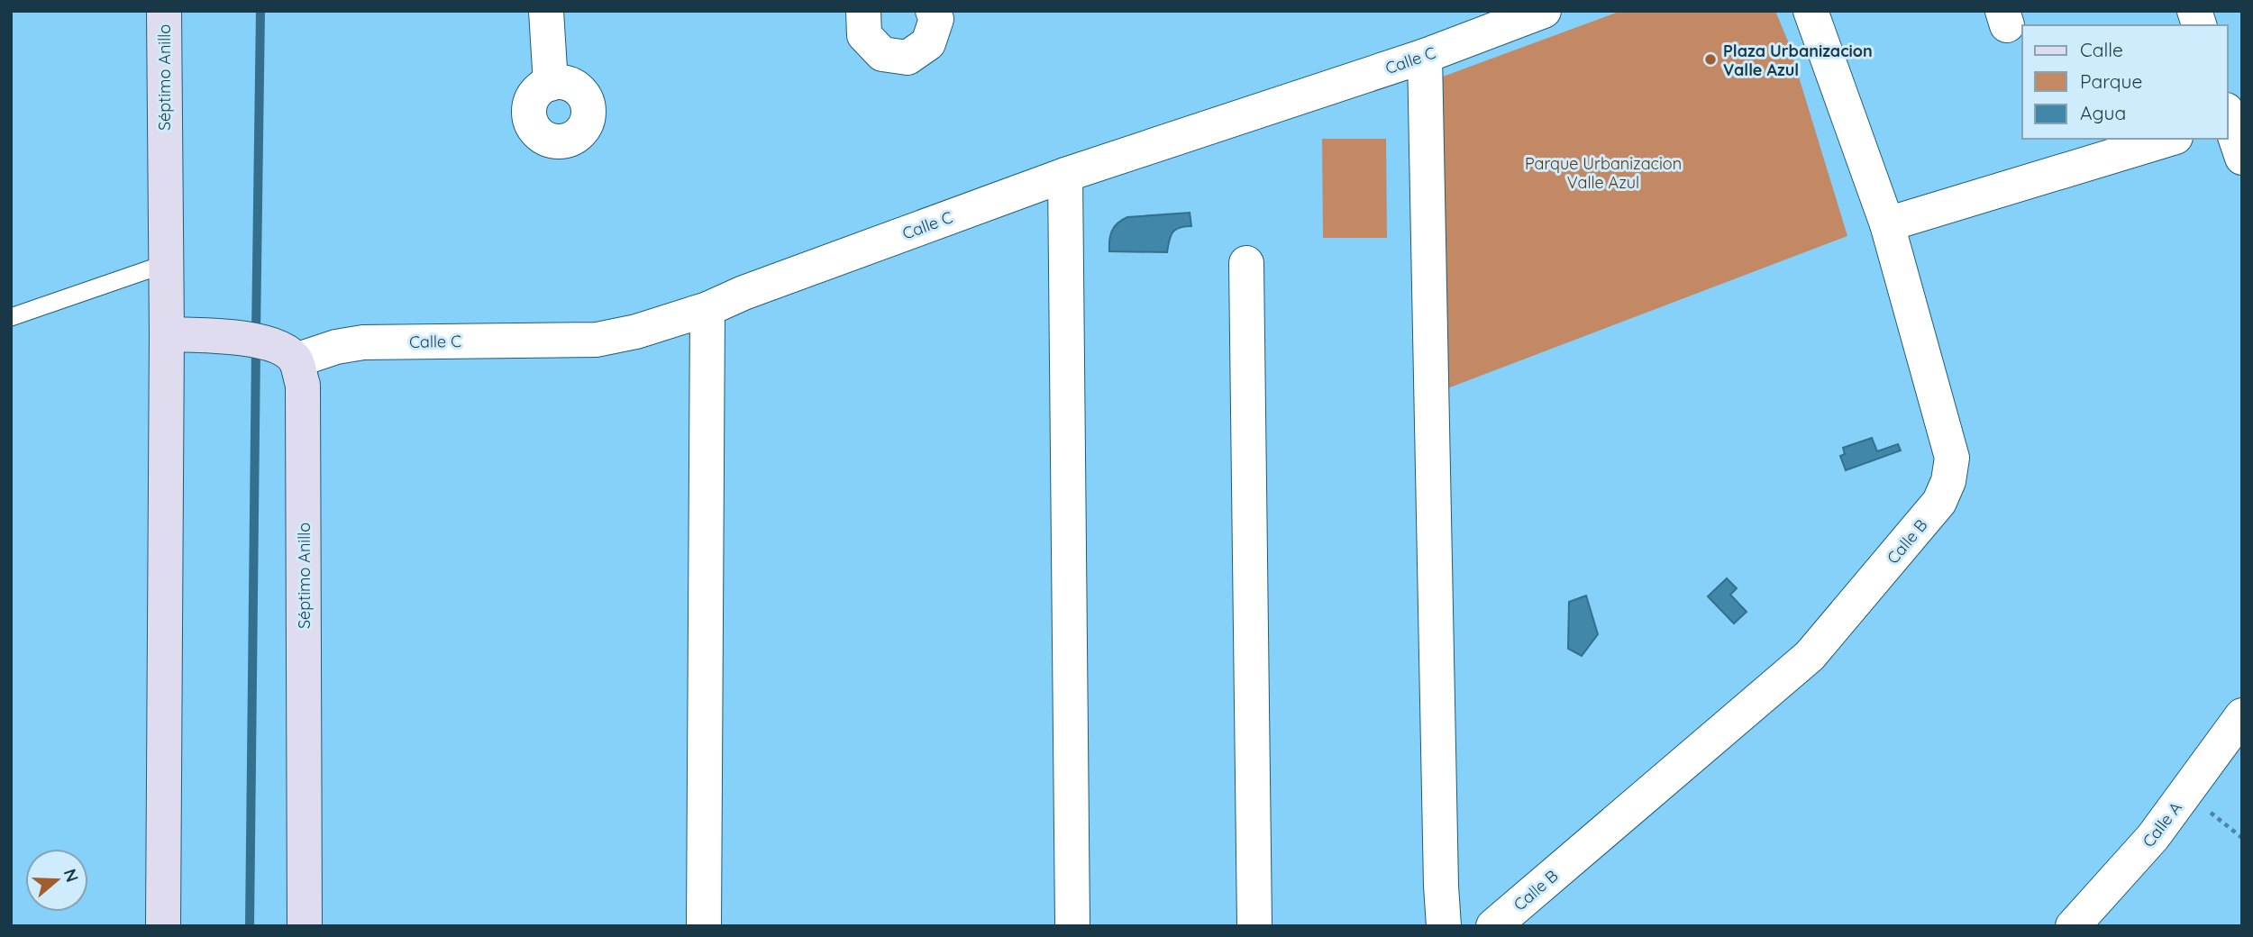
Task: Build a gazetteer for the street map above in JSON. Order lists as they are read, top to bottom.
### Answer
{
  "streets": {
    "main road": ["Séptimo Anillo"],
    "street": ["Calle C", "Calle B", "Calle A"]
  },
  "crossings": [
    ["Calle C", "Séptimo Anillo"]
  ],
  "parks": ["Parque Urbanizacion Valle Azul"],
  "places": ["Plaza Urbanizacion Valle Azul"],
  "legend": ["Calle", "Parque", "Agua"],
  "north": "right"
}
